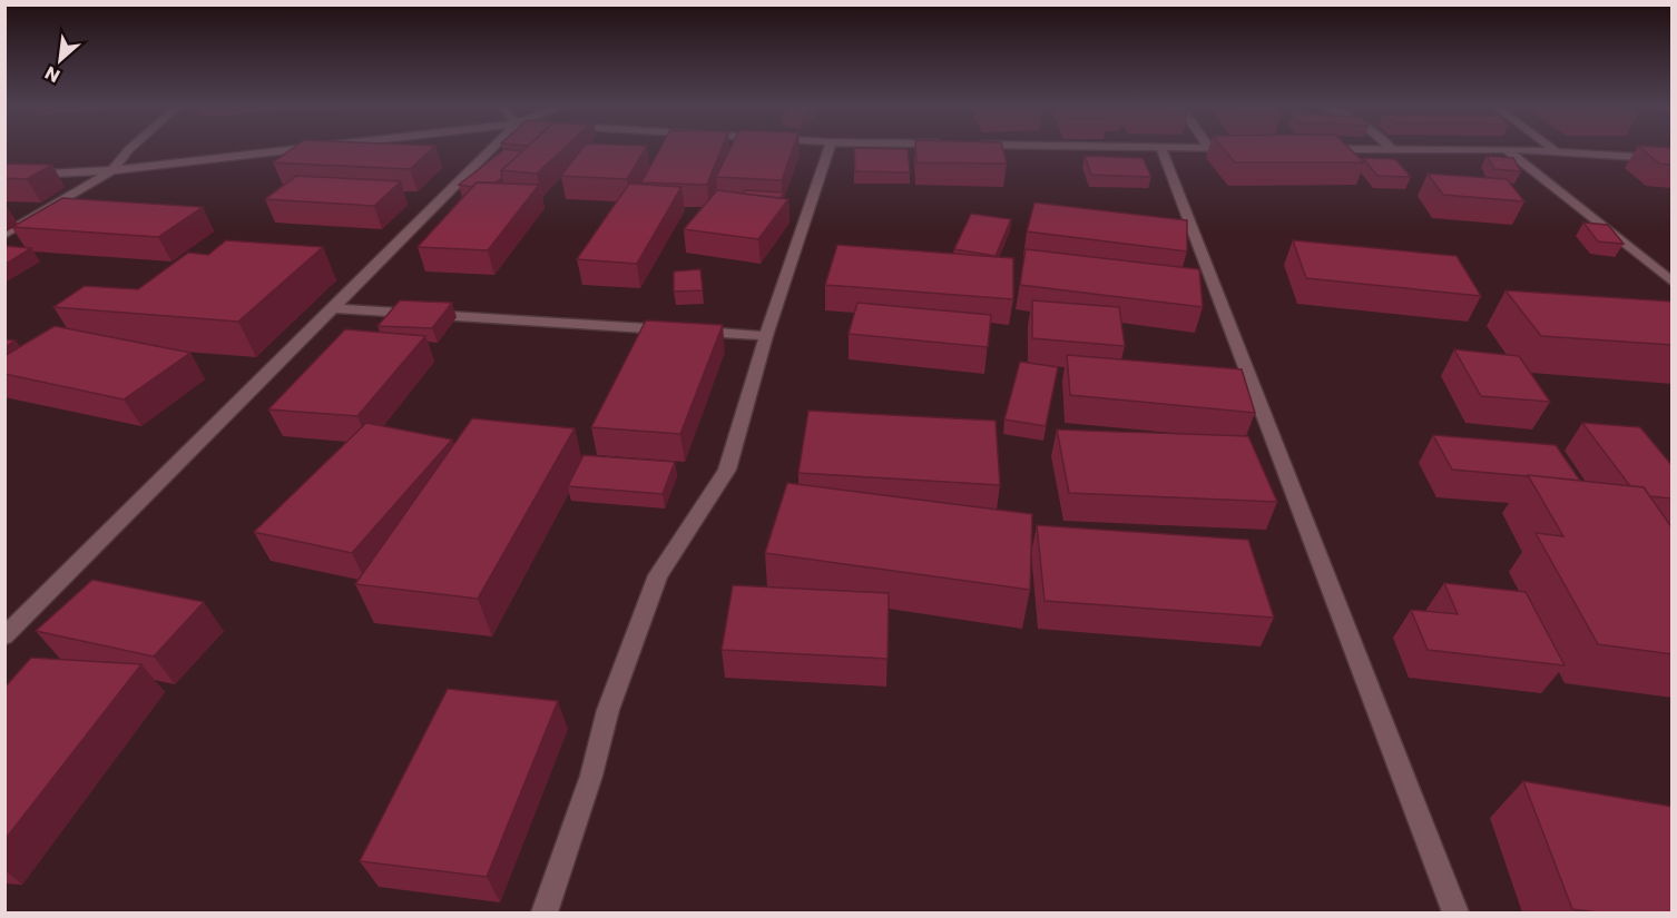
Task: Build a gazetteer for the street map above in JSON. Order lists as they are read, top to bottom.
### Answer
{
  "north": "bottom left"
}
